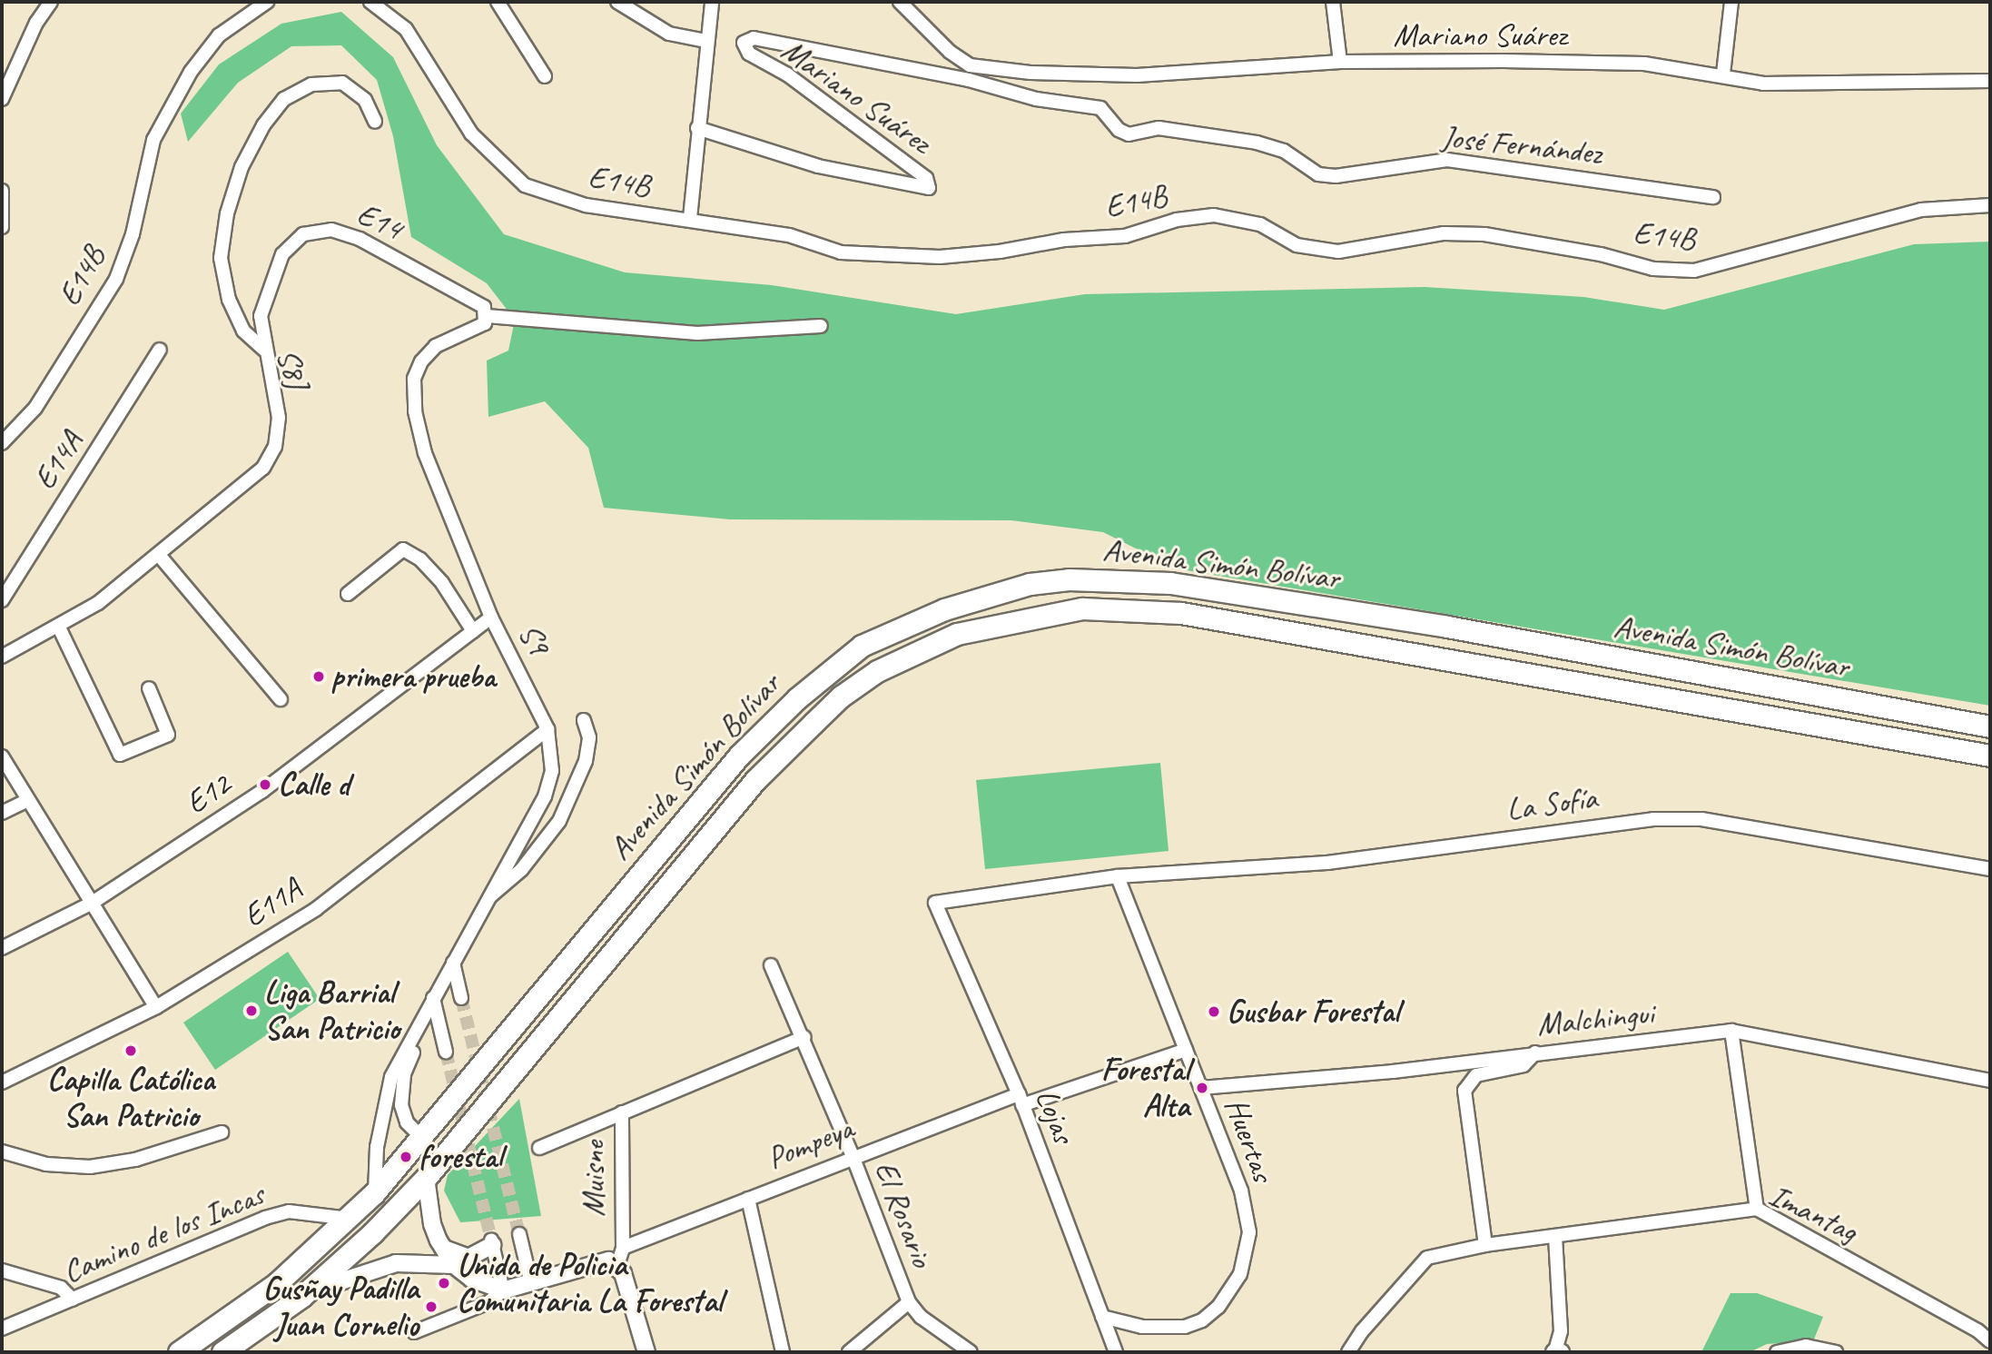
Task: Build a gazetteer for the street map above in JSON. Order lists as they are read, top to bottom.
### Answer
{
  "streets": {
    "highway": ["Avenida Simón Bolívar"],
    "street": [
      "Mariano Suárez",
      "José Fernández",
      "E14B",
      "E14",
      "S8J",
      "E14A",
      "S9",
      "E12",
      "La Sofía",
      "E11A",
      "Malchingui",
      "Lojas",
      "Huertas",
      "Pompeya",
      "Muisne",
      "Imantag",
      "El Rosario",
      "Camino de los Incas"
    ]
  },
  "crossings": [
    ["Mariano Suárez", "José Fernández"],
    ["E14", "S8J"],
    ["E14", "S9"],
    ["Avenida Simón Bolívar", "S9"],
    ["Avenida Simón Bolívar", "Camino de los Incas"],
    ["S9", "E12"],
    ["S9", "E11A"],
    ["La Sofía", "Lojas"],
    ["La Sofía", "Huertas"],
    ["Malchingui", "Huertas"],
    ["Lojas", "Huertas"],
    ["Lojas", "Pompeya"],
    ["Huertas", "Pompeya"],
    ["Pompeya", "Muisne"],
    ["Pompeya", "El Rosario"]
  ],
  "places": [
    "primera prueba",
    "Calle d",
    "Liga Barrial San Patricio",
    "Gusbar Forestal",
    "Capilla Católica San Patricio",
    "Forestal Alta",
    "forestal",
    "Unida de Policia Comunitaria La Forestal",
    "Gusñay Padilla Juan Cornelio"
  ]
}
